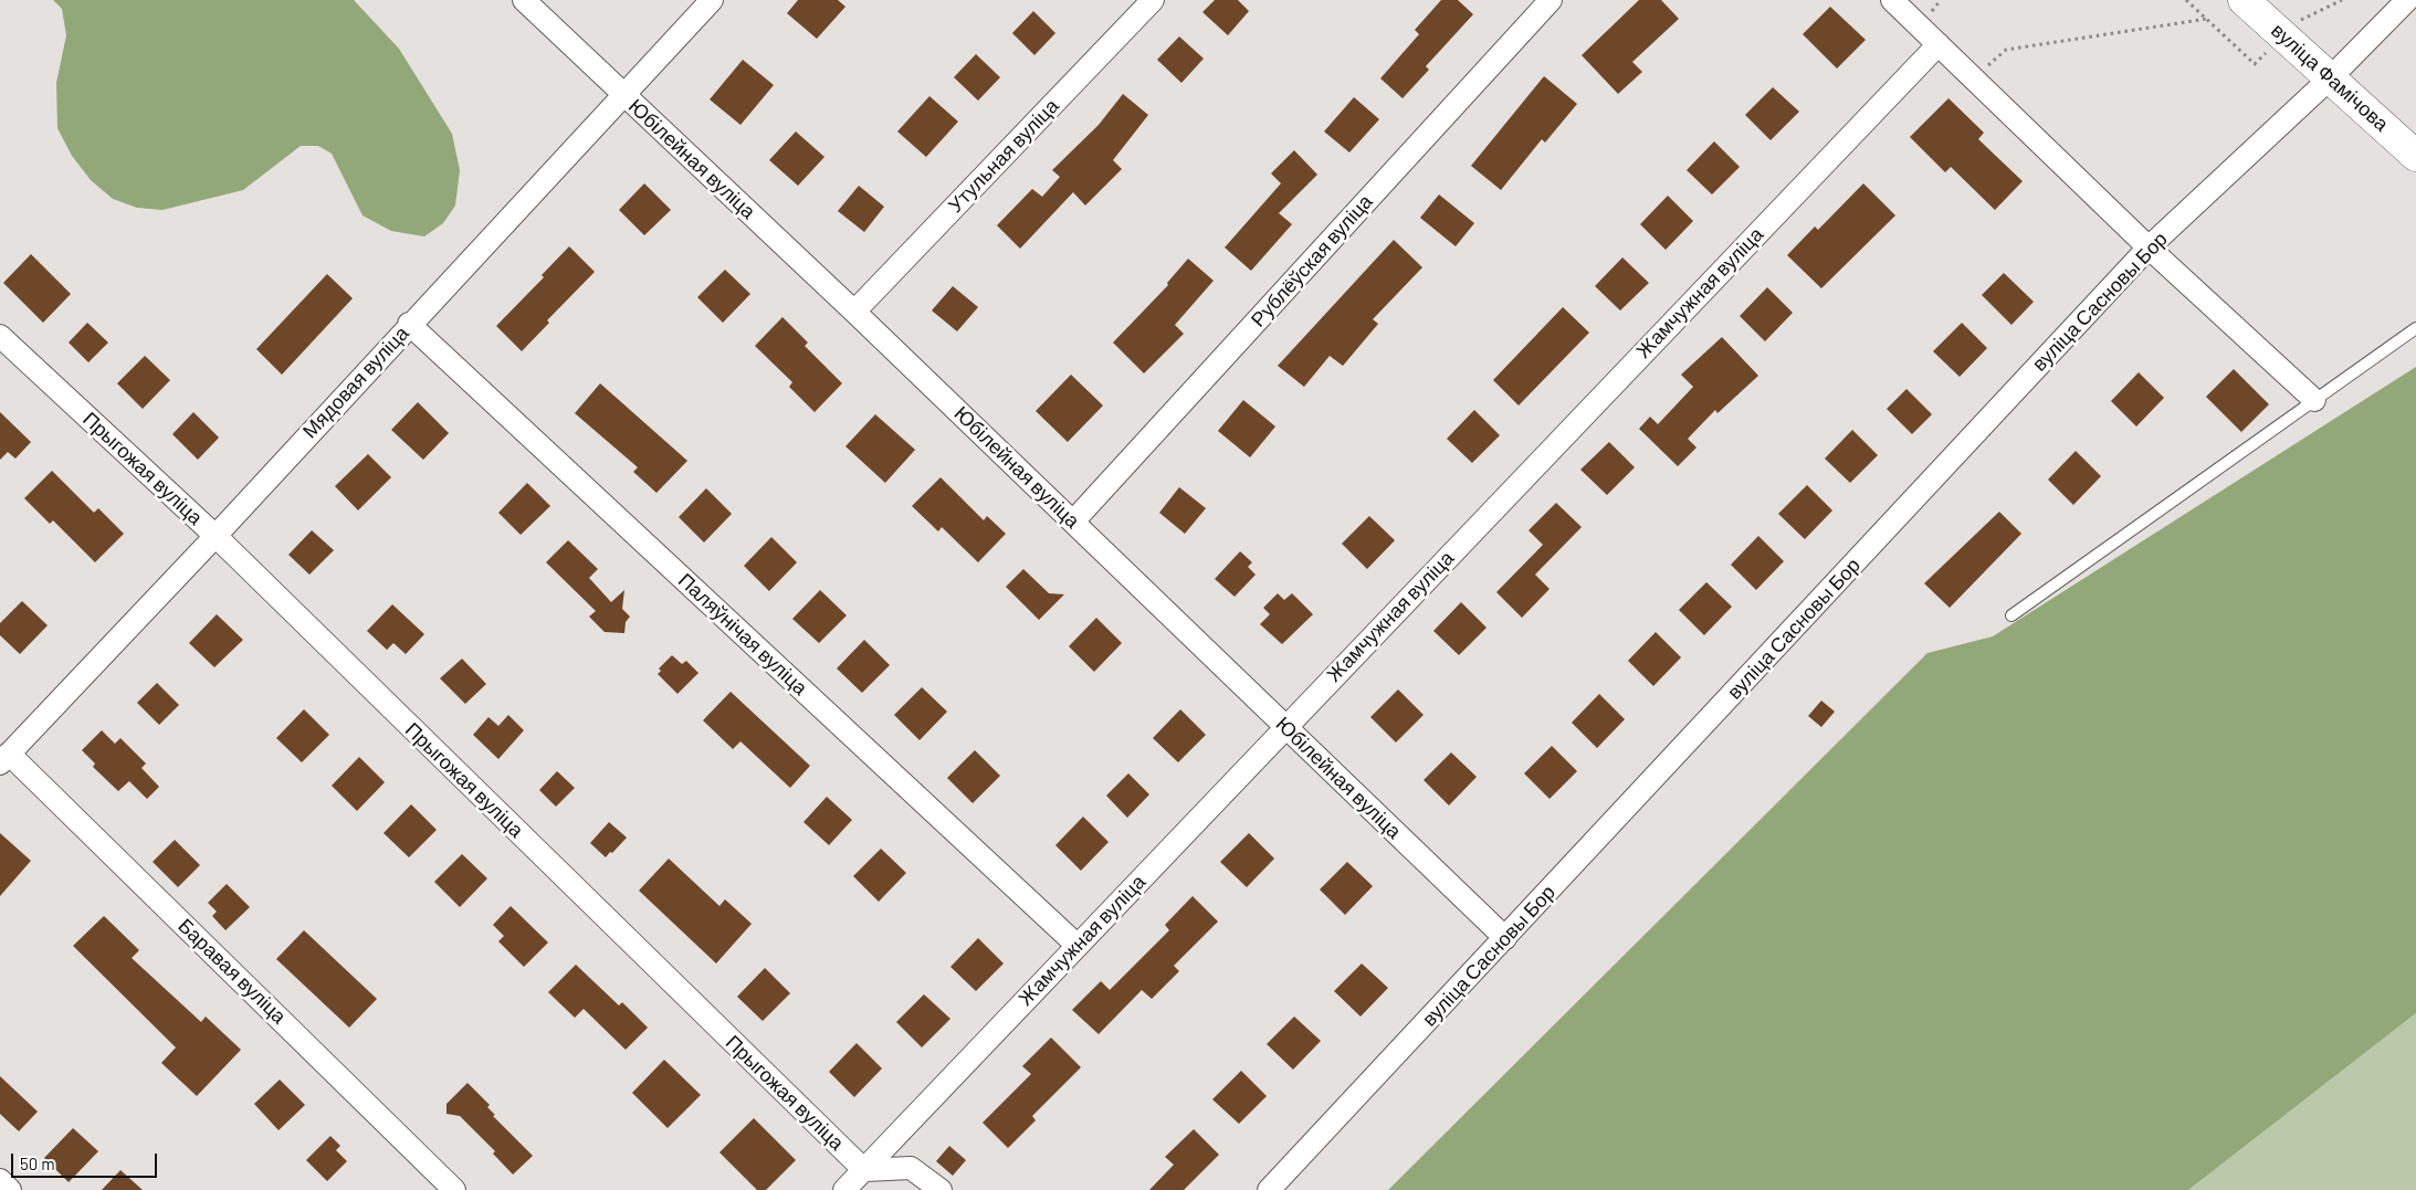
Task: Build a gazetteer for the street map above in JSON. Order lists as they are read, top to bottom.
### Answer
{
  "streets": {
    "main road": ["вуліца Фамічова"],
    "street": [
      "Утульная вуліца",
      "Юбілейная вуліца",
      "Рублёўская вуліца",
      "Жамчужная вуліца",
      "вуліца Сасновы Бор",
      "Мядовая вуліца",
      "Прыгожая вуліца",
      "Паляўнічая вуліца",
      "Баравая вуліца"
    ]
  },
  "crossings": [
    ["вуліца Фамічова", "вуліца Сасновы Бор"],
    ["Утульная вуліца", "Юбілейная вуліца"],
    ["Юбілейная вуліца", "Рублёўская вуліца"],
    ["Юбілейная вуліца", "Жамчужная вуліца"],
    ["Юбілейная вуліца", "вуліца Сасновы Бор"],
    ["Юбілейная вуліца", "Мядовая вуліца"],
    ["Жамчужная вуліца", "Прыгожая вуліца"],
    ["Жамчужная вуліца", "Паляўнічая вуліца"],
    ["Мядовая вуліца", "Прыгожая вуліца"],
    ["Мядовая вуліца", "Паляўнічая вуліца"],
    ["Мядовая вуліца", "Баравая вуліца"]
  ],
  "scale_bar": "50 m"
}
